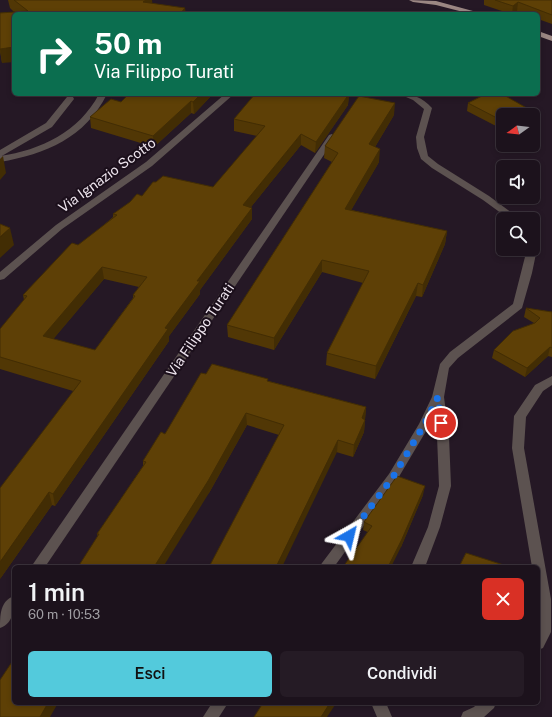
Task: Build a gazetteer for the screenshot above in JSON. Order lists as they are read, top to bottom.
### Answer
{
  "streets": {
    "street": ["Via Ignazio Scotto", "Via Filippo Turati"]
  },
  "north": "left",
  "page": {
    "turn": ["50 m", "Via Filippo Turati"],
    "heading": ["1 min", "60 m · 10:53"],
    "buttons": ["Esci", "Condividi"]
  }
}
